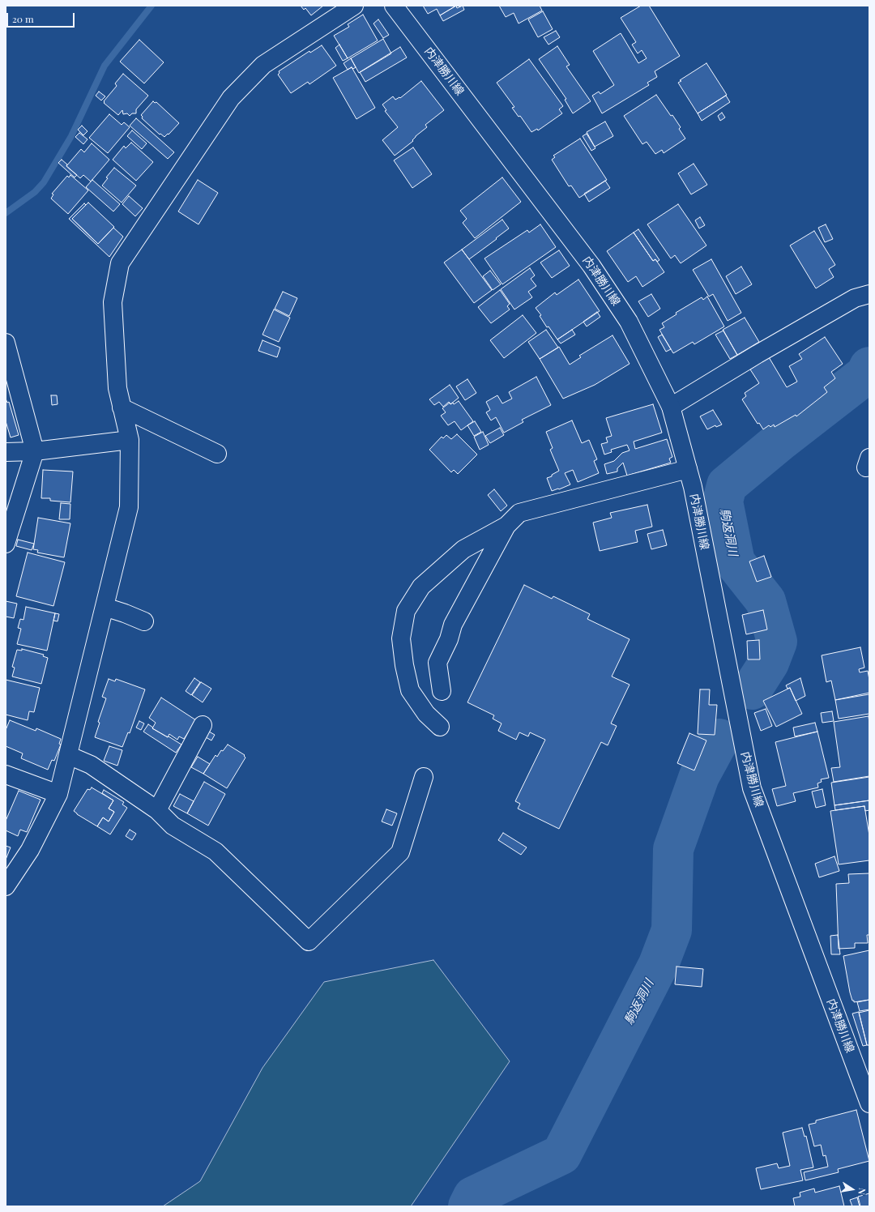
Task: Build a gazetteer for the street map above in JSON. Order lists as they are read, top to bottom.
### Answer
{
  "streets": {
    "street": ["内津勝川線"]
  },
  "water": ["駒返洞川"],
  "scale_bar": "20 m",
  "north": "right"
}
